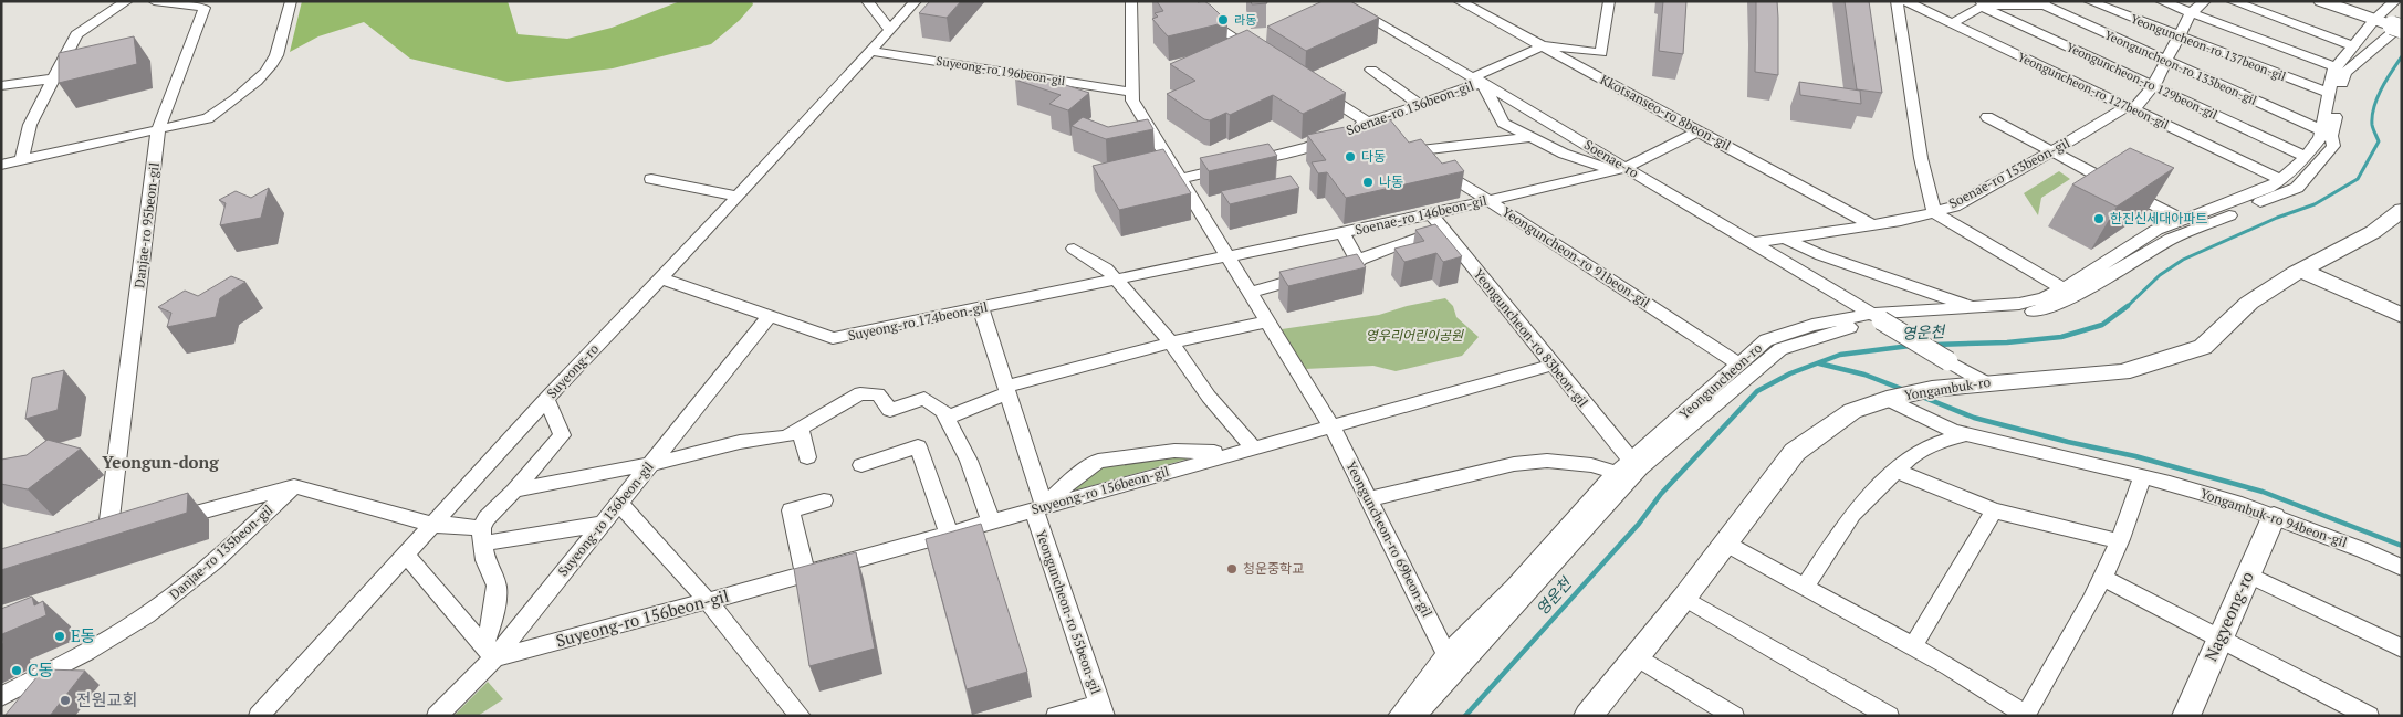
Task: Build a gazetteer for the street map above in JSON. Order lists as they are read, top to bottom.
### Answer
{
  "streets": {
    "street": [
      "Yeonguncheon-ro 137beon-gil",
      "Yeonguncheon-ro 133beon-gil",
      "Suyeong-ro 196beon-gil",
      "Yeonguncheon-ro 129beon-gil",
      "Yeonguncheon-ro 127beon-gil",
      "Soenae-ro 136beon-gil",
      "Kkotsanseo-ro 8beon-gil",
      "Soenae-ro",
      "Soenae-ro 153beon-gil",
      "Soenae-ro 146beon-gil",
      "Danjae-ro 95beon-gil",
      "Yeonguncheon-ro 91beon-gil",
      "Suyeong-ro 174beon-gil",
      "Yeonguncheon-ro 83beon-gil",
      "Suyeong-ro",
      "Yeonguncheon-ro",
      "Yongambuk-ro",
      "Suyeong-ro 156beon-gil",
      "Yongambuk-ro 94beon-gil",
      "Suyeong-ro 136beon-gil",
      "Yeonguncheon-ro 69beon-gil",
      "Danjae-ro 135beon-gil",
      "Yeonguncheon-ro 55beon-gil",
      "Nagyeong-ro"
    ]
  },
  "crossings": [
    ["Yeonguncheon-ro 137beon-gil", "Yeonguncheon-ro"],
    ["Yeonguncheon-ro 133beon-gil", "Yeonguncheon-ro"],
    ["Suyeong-ro 196beon-gil", "Suyeong-ro"],
    ["Suyeong-ro 196beon-gil", "Yeonguncheon-ro 69beon-gil"],
    ["Yeonguncheon-ro 129beon-gil", "Yeonguncheon-ro"],
    ["Yeonguncheon-ro 127beon-gil", "Soenae-ro 153beon-gil"],
    ["Yeonguncheon-ro 127beon-gil", "Yeonguncheon-ro"],
    ["Soenae-ro 136beon-gil", "Kkotsanseo-ro 8beon-gil"],
    ["Soenae-ro 136beon-gil", "Soenae-ro"],
    ["Soenae-ro 136beon-gil", "Yeonguncheon-ro 91beon-gil"],
    ["Soenae-ro 136beon-gil", "Yeonguncheon-ro 69beon-gil"],
    ["Kkotsanseo-ro 8beon-gil", "Soenae-ro 153beon-gil"],
    ["Kkotsanseo-ro 8beon-gil", "Soenae-ro 146beon-gil"],
    ["Soenae-ro", "Soenae-ro 153beon-gil"],
    ["Soenae-ro", "Soenae-ro 146beon-gil"],
    ["Soenae-ro", "Yeonguncheon-ro"],
    ["Soenae-ro", "Yongambuk-ro"],
    ["Soenae-ro 153beon-gil", "Yeonguncheon-ro"],
    ["Soenae-ro 146beon-gil", "Yeonguncheon-ro 91beon-gil"],
    ["Soenae-ro 146beon-gil", "Suyeong-ro 174beon-gil"],
    ["Soenae-ro 146beon-gil", "Yeonguncheon-ro 83beon-gil"],
    ["Soenae-ro 146beon-gil", "Yeonguncheon-ro 69beon-gil"],
    ["Yeonguncheon-ro 91beon-gil", "Yeonguncheon-ro"],
    ["Suyeong-ro 174beon-gil", "Suyeong-ro"],
    ["Suyeong-ro 174beon-gil", "Suyeong-ro 136beon-gil"],
    ["Suyeong-ro 174beon-gil", "Yeonguncheon-ro 69beon-gil"],
    ["Suyeong-ro 174beon-gil", "Yeonguncheon-ro 55beon-gil"],
    ["Yeonguncheon-ro 83beon-gil", "Yeonguncheon-ro"],
    ["Yeonguncheon-ro", "Yeonguncheon-ro 69beon-gil"],
    ["Yongambuk-ro", "Yongambuk-ro 94beon-gil"],
    ["Suyeong-ro 156beon-gil", "Suyeong-ro 136beon-gil"],
    ["Suyeong-ro 156beon-gil", "Yeonguncheon-ro 69beon-gil"],
    ["Suyeong-ro 156beon-gil", "Yeonguncheon-ro 55beon-gil"],
    ["Yongambuk-ro 94beon-gil", "Nagyeong-ro"]
  ],
  "districts": ["Yeongun-dong"],
  "water": ["영운천"],
  "parks": ["영우리어린이공원"],
  "places": [
    "라동",
    "다동",
    "나동",
    "한진신세대아파트",
    "청운중학교",
    "E동",
    "C동",
    "전원교회"
  ]
}
